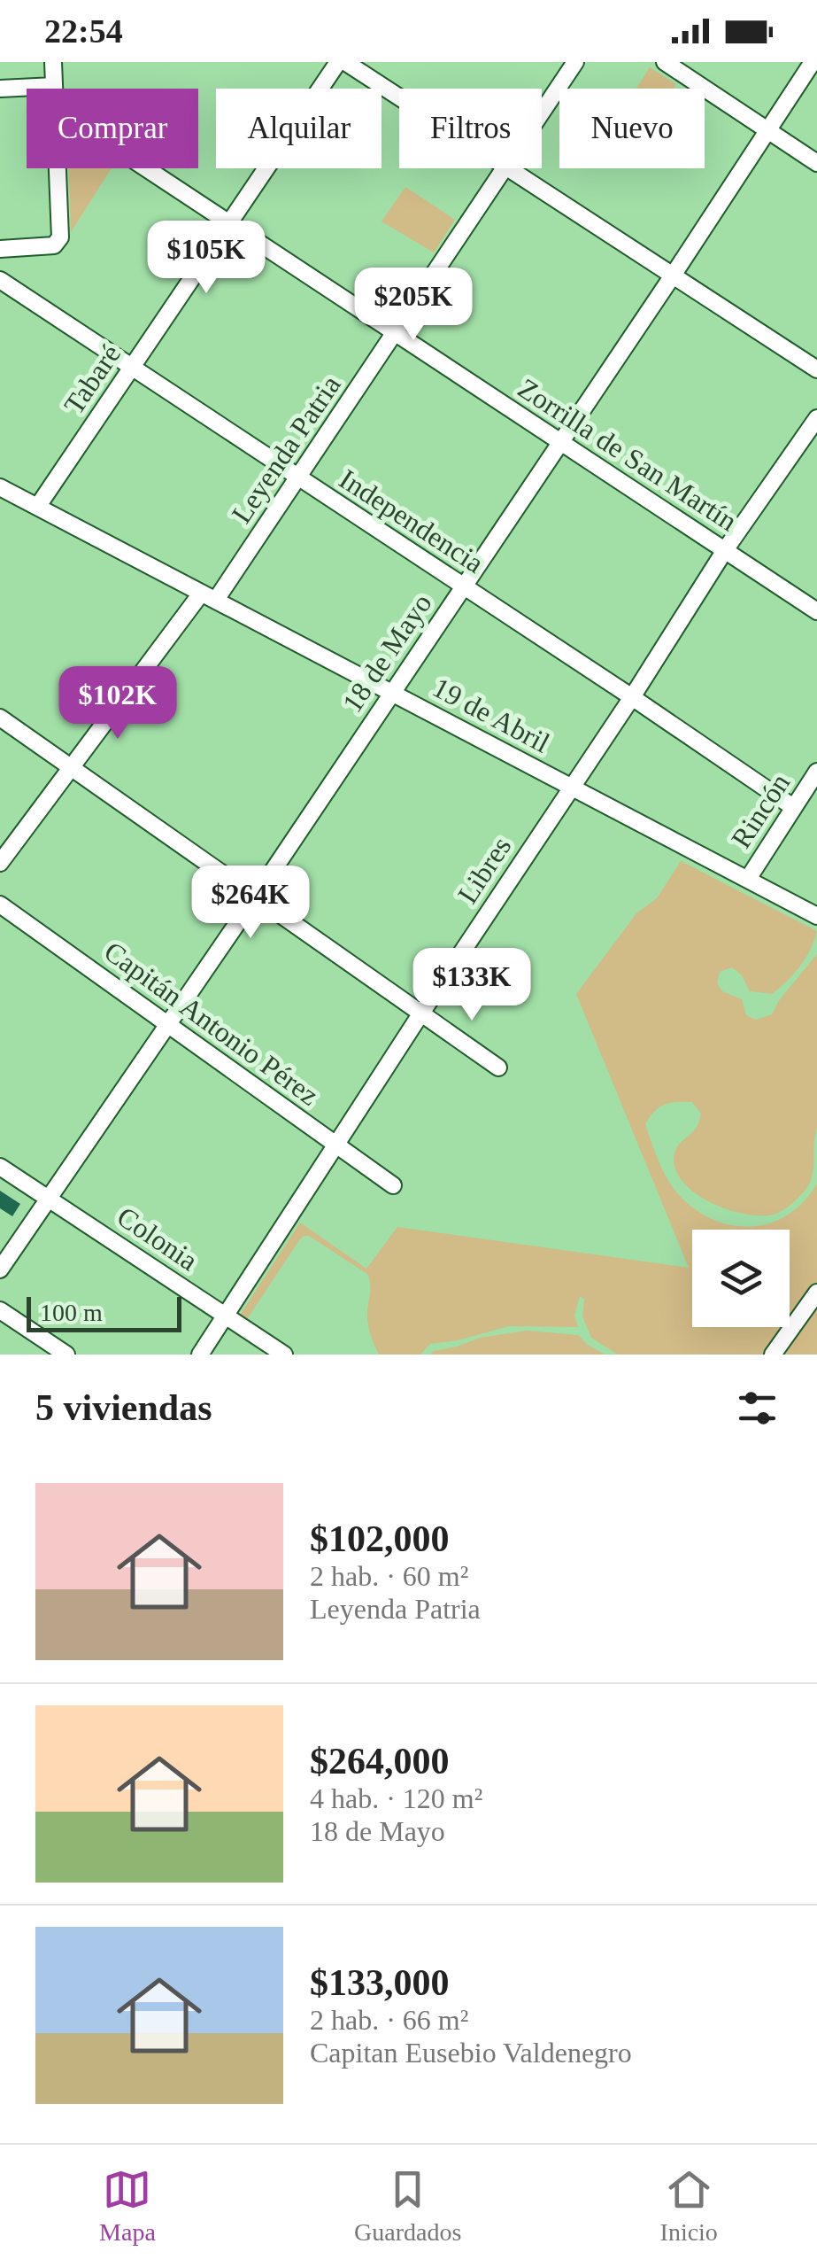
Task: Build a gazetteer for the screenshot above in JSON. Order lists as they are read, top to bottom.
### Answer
{
  "streets": {
    "street": [
      "Tabaré",
      "Leyenda Patria",
      "Zorrilla de San Martín",
      "Independencia",
      "18 de Mayo",
      "19 de Abril",
      "Rincón",
      "Libres",
      "Capitán Antonio Pérez",
      "Colonia"
    ]
  },
  "crossings": [
    ["Tabaré", "Zorrilla de San Martín"],
    ["Tabaré", "Independencia"],
    ["Tabaré", "19 de Abril"],
    ["Leyenda Patria", "Zorrilla de San Martín"],
    ["Leyenda Patria", "Independencia"],
    ["Leyenda Patria", "19 de Abril"],
    ["Zorrilla de San Martín", "18 de Mayo"],
    ["Zorrilla de San Martín", "Libres"],
    ["Independencia", "18 de Mayo"],
    ["Independencia", "Rincón"],
    ["Independencia", "Libres"],
    ["18 de Mayo", "19 de Abril"],
    ["18 de Mayo", "Capitán Antonio Pérez"],
    ["18 de Mayo", "Colonia"],
    ["19 de Abril", "Rincón"],
    ["19 de Abril", "Libres"],
    ["Libres", "Capitán Antonio Pérez"],
    ["Libres", "Colonia"]
  ],
  "scale_bar": "100 m",
  "page": {
    "status": "22:54",
    "chip": [
      "Comprar",
      "Alquilar",
      "Filtros",
      "Nuevo"
    ],
    "price": [
      "$105K",
      "$205K",
      "$102K",
      "$264K",
      "$133K"
    ],
    "scale": "100 m",
    "heading": "5 viviendas",
    "list": [
      {
        "name": "$102,000",
        "note": "2 hab. · 60 m² · Leyenda Patria"
      },
      {
        "name": "$264,000",
        "note": "4 hab. · 120 m² · 18 de Mayo"
      },
      {
        "name": "$133,000",
        "note": "2 hab. · 66 m² · Capitan Eusebio Valdenegro"
      }
    ],
    "tabs": ["Mapa", "Guardados", "Inicio"]
  }
}
